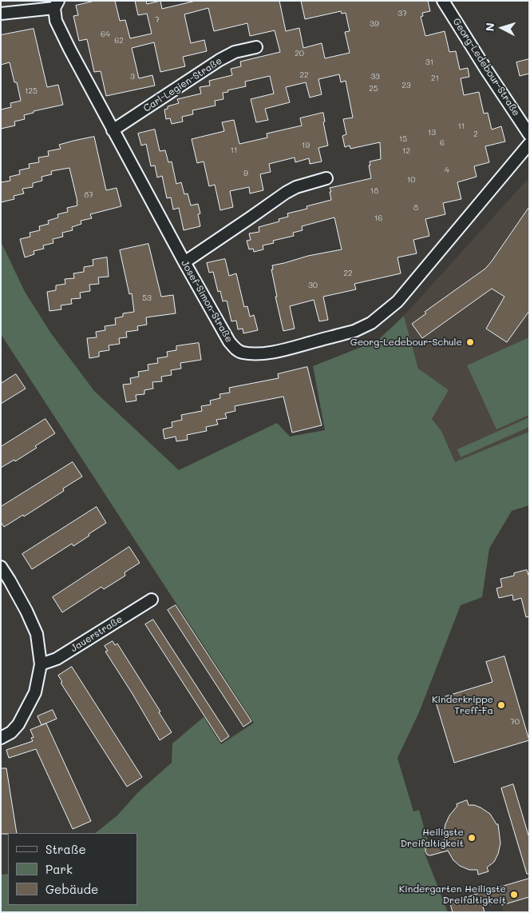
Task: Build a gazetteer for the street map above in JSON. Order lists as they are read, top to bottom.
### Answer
{
  "streets": {
    "street": [
      "Georg-Ledebour-Straße",
      "Carl-Legien-Straße",
      "Josef-Simon-Straße",
      "Jauerstraße"
    ]
  },
  "crossings": [
    ["Carl-Legien-Straße", "Josef-Simon-Straße"]
  ],
  "places": [
    "Georg-Ledebour-Schule",
    "Kinderkrippe Treff-Fa",
    "Heiligste Dreifaltigkeit",
    "Kindergarten Heiligste Dreifaltigkeit"
  ],
  "house_numbers": [
    "37",
    "7",
    "39",
    "64",
    "62",
    "20",
    "31",
    "22",
    "3",
    "33",
    "21",
    "23",
    "25",
    "125",
    "11",
    "13",
    "2",
    "15",
    "6",
    "19",
    "11",
    "12",
    "4",
    "9",
    "10",
    "18",
    "87",
    "8",
    "16",
    "22",
    "30",
    "53",
    "70"
  ],
  "legend": ["Straße", "Park", "Gebäude"],
  "north": "left"
}
